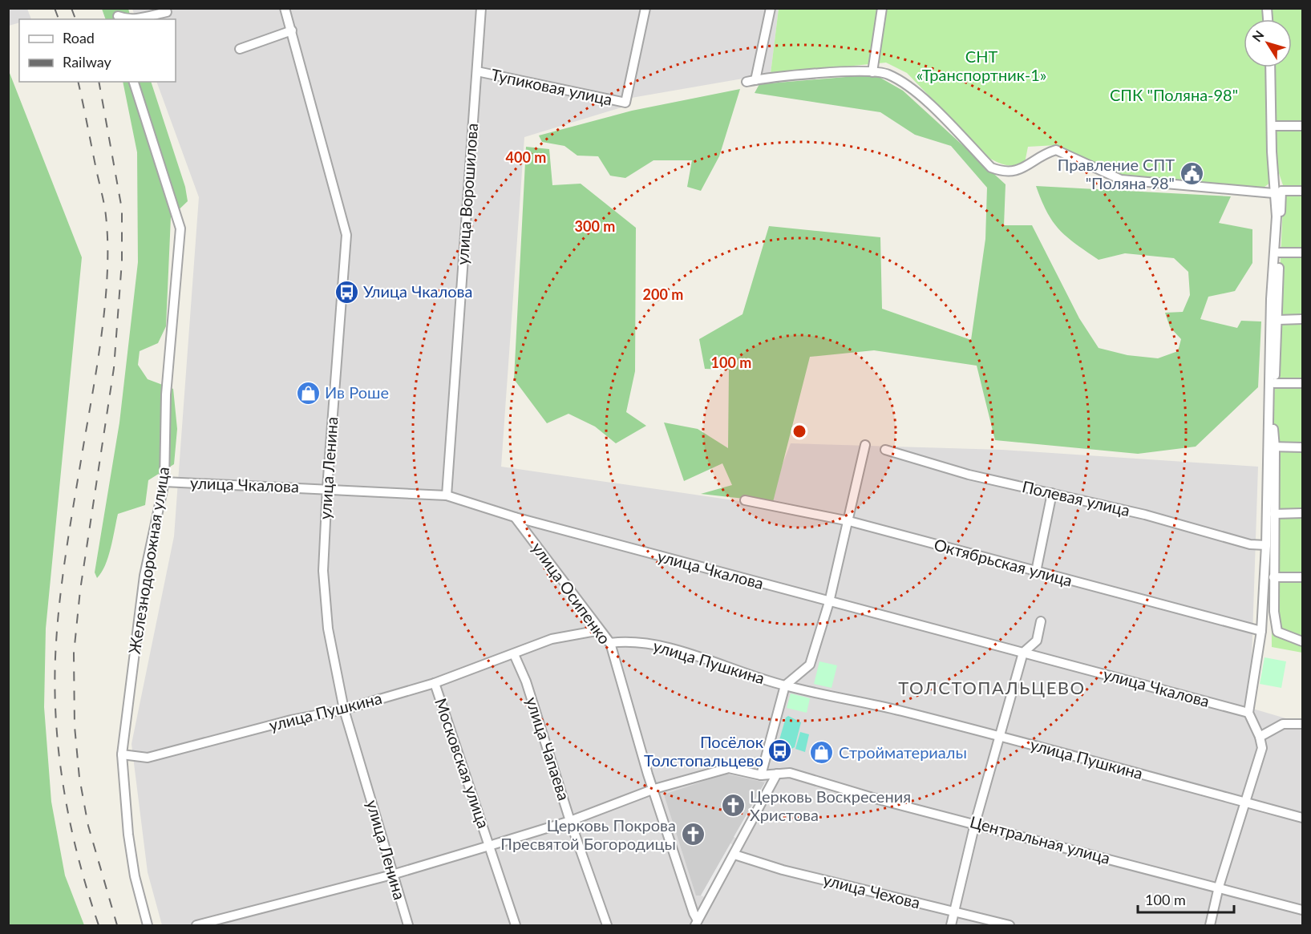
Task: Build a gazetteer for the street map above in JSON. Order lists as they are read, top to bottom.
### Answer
{
  "streets": {
    "street": [
      "Тупиковая улица",
      "улица Ворошилова",
      "улица Ленина",
      "улица Чкалова",
      "Полевая улица",
      "Железнодорожная улица",
      "Октябрьская улица",
      "улица Осипенко",
      "улица Пушкина",
      "улица Чапаева",
      "Московская улица",
      "Центральная улица",
      "улица Чехова"
    ]
  },
  "crossings": [
    ["Тупиковая улица", "улица Ворошилова"],
    ["улица Ворошилова", "улица Чкалова"],
    ["улица Ленина", "улица Чкалова"],
    ["улица Ленина", "улица Пушкина"],
    ["улица Ленина", "Центральная улица"],
    ["улица Чкалова", "Железнодорожная улица"],
    ["улица Чкалова", "улица Осипенко"],
    ["Железнодорожная улица", "улица Пушкина"],
    ["улица Осипенко", "улица Пушкина"],
    ["улица Осипенко", "Центральная улица"],
    ["улица Пушкина", "улица Чапаева"],
    ["улица Пушкина", "Московская улица"],
    ["улица Чапаева", "Центральная улица"],
    ["Московская улица", "Центральная улица"]
  ],
  "districts": ["ТОЛСТОПАЛЬЦЕВО"],
  "parks": ["СНТ «Транспортник-1»", "СПК \"Поляна-98\""],
  "places": {
    "public building": ["Правление СПТ \"Поляна 98\""],
    "bus stop": ["Улица Чкалова", "Посёлок Толстопальцево"],
    "shop": ["Ив Роше", "Стройматериалы"],
    "church": ["Церковь Воскресения Христова", "Церковь Покрова Пресвятой Богородицы"]
  },
  "legend": ["Road", "Railway"],
  "scale_bar": "100 m",
  "north": "top left",
  "rings": [
    "400 m",
    "300 m",
    "200 m",
    "100 m"
  ]
}
